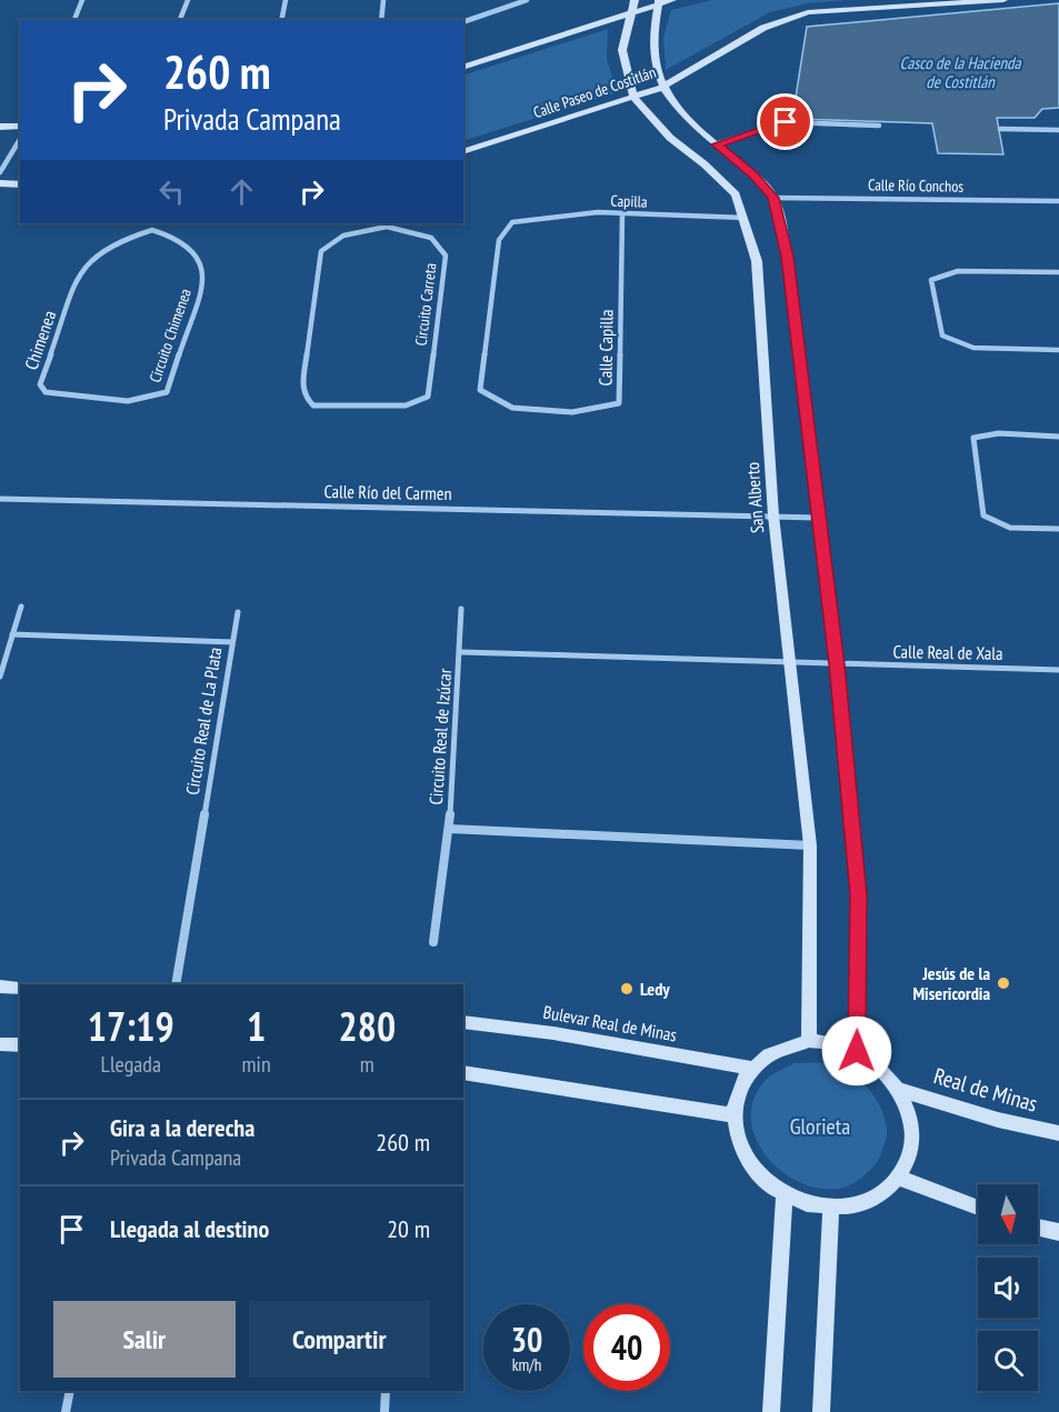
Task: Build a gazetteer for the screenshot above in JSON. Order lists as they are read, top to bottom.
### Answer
{
  "streets": {
    "street": [
      "Calle Paseo de Costitlán",
      "Calle Río Conchos",
      "Capilla",
      "Circuito Carreta",
      "Circuito Chimenea",
      "Chimenea",
      "Calle Capilla",
      "Calle Río del Carmen",
      "San Alberto",
      "Calle Real de Xala",
      "Circuito Real de La Plata",
      "Circuito Real de Izúcar",
      "Bulevar Real de Minas",
      "Real de Minas"
    ]
  },
  "crossings": [
    ["Calle Paseo de Costitlán", "San Alberto"],
    ["Capilla", "Calle Capilla"],
    ["Capilla", "San Alberto"],
    ["Circuito Chimenea", "Chimenea"],
    ["Calle Río del Carmen", "San Alberto"],
    ["San Alberto", "Circuito Real de Izúcar"],
    ["San Alberto", "Bulevar Real de Minas"],
    ["San Alberto", "Real de Minas"],
    ["Calle Real de Xala", "Circuito Real de Izúcar"],
    ["Bulevar Real de Minas", "Real de Minas"]
  ],
  "water": ["Casco de la Hacienda de Costitlán"],
  "parks": ["Glorieta"],
  "places": ["Jesús de la Misericordia", "Ledy"],
  "north": "bottom",
  "page": {
    "turn": ["260 m", "Privada Campana"],
    "eta": [
      "17:19",
      "Llegada",
      "1",
      "min",
      "280",
      "m"
    ],
    "list": [
      {
        "name": "Gira a la derecha",
        "note": "Privada Campana",
        "value": "260 m"
      },
      {
        "name": "Llegada al destino",
        "value": "20 m"
      }
    ],
    "buttons": ["Salir", "Compartir"],
    "speed": "30 km/h",
    "limit": "40"
  }
}
